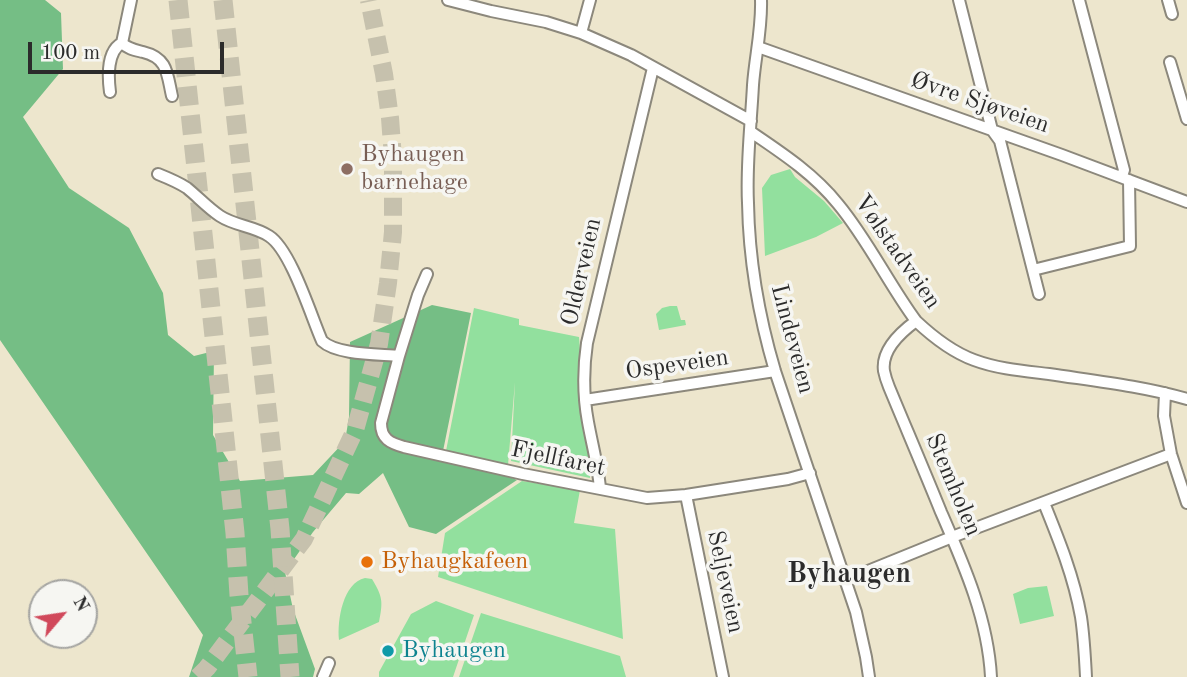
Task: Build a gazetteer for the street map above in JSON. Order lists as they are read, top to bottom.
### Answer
{
  "streets": {
    "street": [
      "Øvre Sjøveien",
      "Vølstadveien",
      "Olderveien",
      "Lindeveien",
      "Ospeveien",
      "Fjellfaret",
      "Stemholen",
      "Seljeveien"
    ]
  },
  "crossings": [
    ["Øvre Sjøveien", "Lindeveien"],
    ["Vølstadveien", "Olderveien"],
    ["Vølstadveien", "Lindeveien"],
    ["Vølstadveien", "Stemholen"],
    ["Olderveien", "Ospeveien"],
    ["Olderveien", "Fjellfaret"],
    ["Lindeveien", "Ospeveien"],
    ["Lindeveien", "Fjellfaret"],
    ["Fjellfaret", "Seljeveien"]
  ],
  "districts": ["Byhaugen"],
  "places": ["Byhaugen barnehage", "Byhaugkafeen", "Byhaugen"],
  "scale_bar": "100 m",
  "north": "top right"
}
